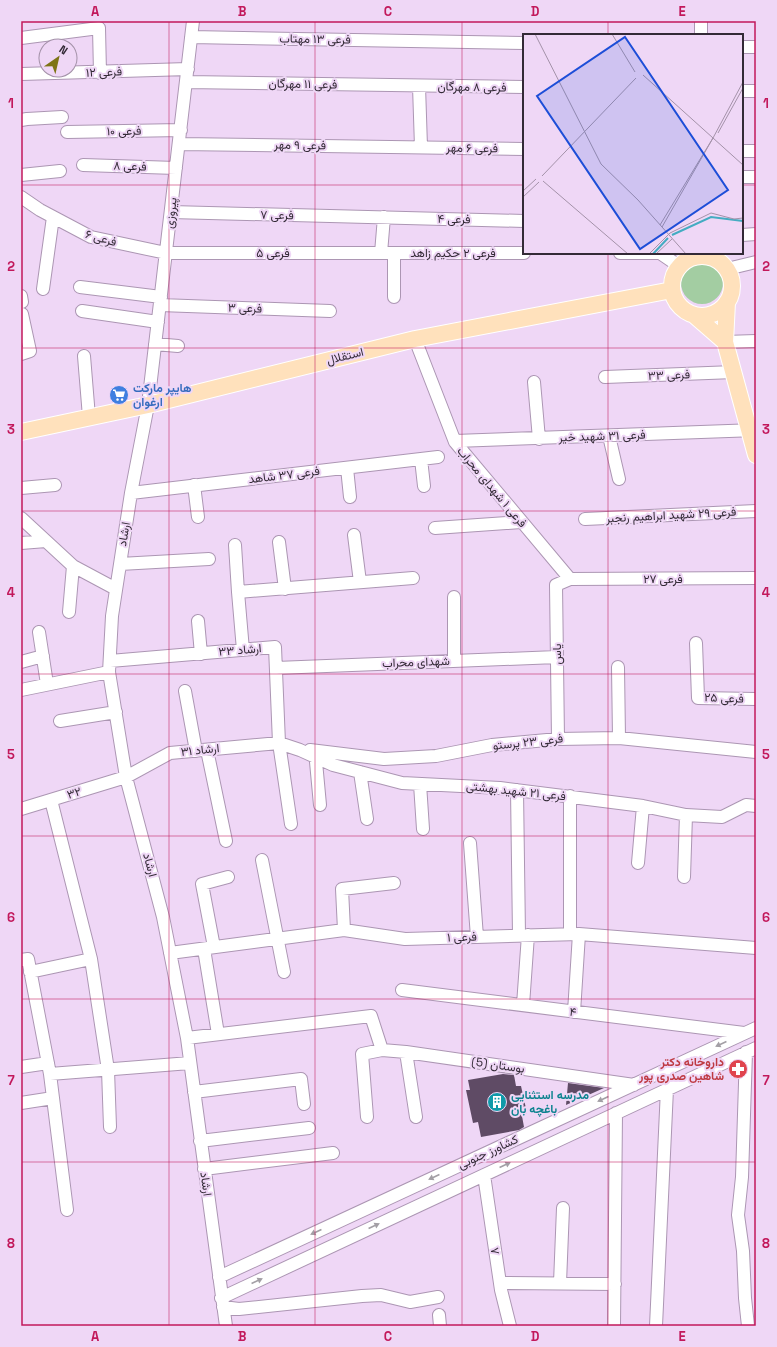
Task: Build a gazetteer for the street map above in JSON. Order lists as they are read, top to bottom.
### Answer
{
  "streets": {
    "main road": ["استقلال"],
    "street": [
      "فرعی ۱۳ مهتاب",
      "فرعی ۱۲",
      "فرعی ۱۱ مهرگان",
      "فرعی ۸ مهرگان",
      "فرعی ۱۰",
      "فرعی ۹ مهر",
      "فرعی ۶ مهر",
      "فرعی ۸",
      "پیروزی",
      "فرعی ۷",
      "فرعی ۴",
      "فرعی ۶",
      "فرعی ۵",
      "فرعی ۲ حکیم زاهد",
      "فرعی ۳",
      "فرعی ۳۳",
      "فرعی ۳۱ شهید خیر",
      "فرعی ۳۷ شاهد",
      "فرعی ۱ شهدای محراب",
      "فرعی ۲۹ شهید ابراهیم رنجبر",
      "ارشاد",
      "فرعی ۲۷",
      "ارشاد ۳۳",
      "یاس",
      "شهدای محراب",
      "فرعی ۲۵",
      "فرعی ۲۳ پرستو",
      "ارشاد ۳۱",
      "فرعی ۲۱ شهید بهشتی",
      "۳۲",
      "فرعی ۱",
      "۴",
      "بوستان (5)",
      "کشاورز جنوبی",
      "۷"
    ]
  },
  "crossings": [
    ["فرعی ۱۳ مهتاب", "پیروزی"],
    ["فرعی ۱۲", "پیروزی"],
    ["فرعی ۱۱ مهرگان", "فرعی ۸ مهرگان"],
    ["فرعی ۱۱ مهرگان", "پیروزی"],
    ["فرعی ۱۰", "پیروزی"],
    ["فرعی ۹ مهر", "فرعی ۶ مهر"],
    ["فرعی ۹ مهر", "پیروزی"],
    ["فرعی ۸", "پیروزی"],
    ["پیروزی", "فرعی ۷"],
    ["پیروزی", "فرعی ۶"],
    ["پیروزی", "فرعی ۵"],
    ["پیروزی", "فرعی ۳"],
    ["پیروزی", "استقلال"],
    ["پیروزی", "ارشاد"],
    ["فرعی ۷", "فرعی ۴"],
    ["فرعی ۶", "فرعی ۵"],
    ["فرعی ۵", "فرعی ۲ حکیم زاهد"],
    ["استقلال", "فرعی ۱ شهدای محراب"],
    ["استقلال", "ارشاد"],
    ["فرعی ۳۱ شهید خیر", "فرعی ۱ شهدای محراب"],
    ["فرعی ۳۷ شاهد", "ارشاد"],
    ["فرعی ۱ شهدای محراب", "فرعی ۲۷"],
    ["فرعی ۱ شهدای محراب", "یاس"],
    ["ارشاد", "ارشاد ۳۳"],
    ["ارشاد", "ارشاد ۳۱"],
    ["ارشاد", "۳۲"],
    ["ارشاد", "فرعی ۱"],
    ["ارشاد", "کشاورز جنوبی"],
    ["فرعی ۲۷", "یاس"],
    ["ارشاد ۳۳", "شهدای محراب"],
    ["ارشاد ۳۳", "ارشاد ۳۱"],
    ["ارشاد ۳۳", "فرعی ۲۱ شهید بهشتی"],
    ["یاس", "شهدای محراب"],
    ["یاس", "فرعی ۲۳ پرستو"],
    ["فرعی ۲۳ پرستو", "فرعی ۲۱ شهید بهشتی"],
    ["ارشاد ۳۱", "فرعی ۲۱ شهید بهشتی"],
    ["ارشاد ۳۱", "۳۲"],
    ["۴", "کشاورز جنوبی"],
    ["بوستان (5)", "کشاورز جنوبی"],
    ["کشاورز جنوبی", "۷"]
  ],
  "places": {
    "supermarket": ["هایپر مارکت ارغوان"],
    "pharmacy": ["داروخانه دکتر شاهین صدری پور"],
    "building": ["مدرسه استثنایی باغچه بان"]
  },
  "north": "top right",
  "grid": {
    "columns": [
      "A",
      "B",
      "C",
      "D",
      "E"
    ],
    "rows": [
      "1",
      "2",
      "3",
      "4",
      "5",
      "6",
      "7",
      "8"
    ]
  }
}
